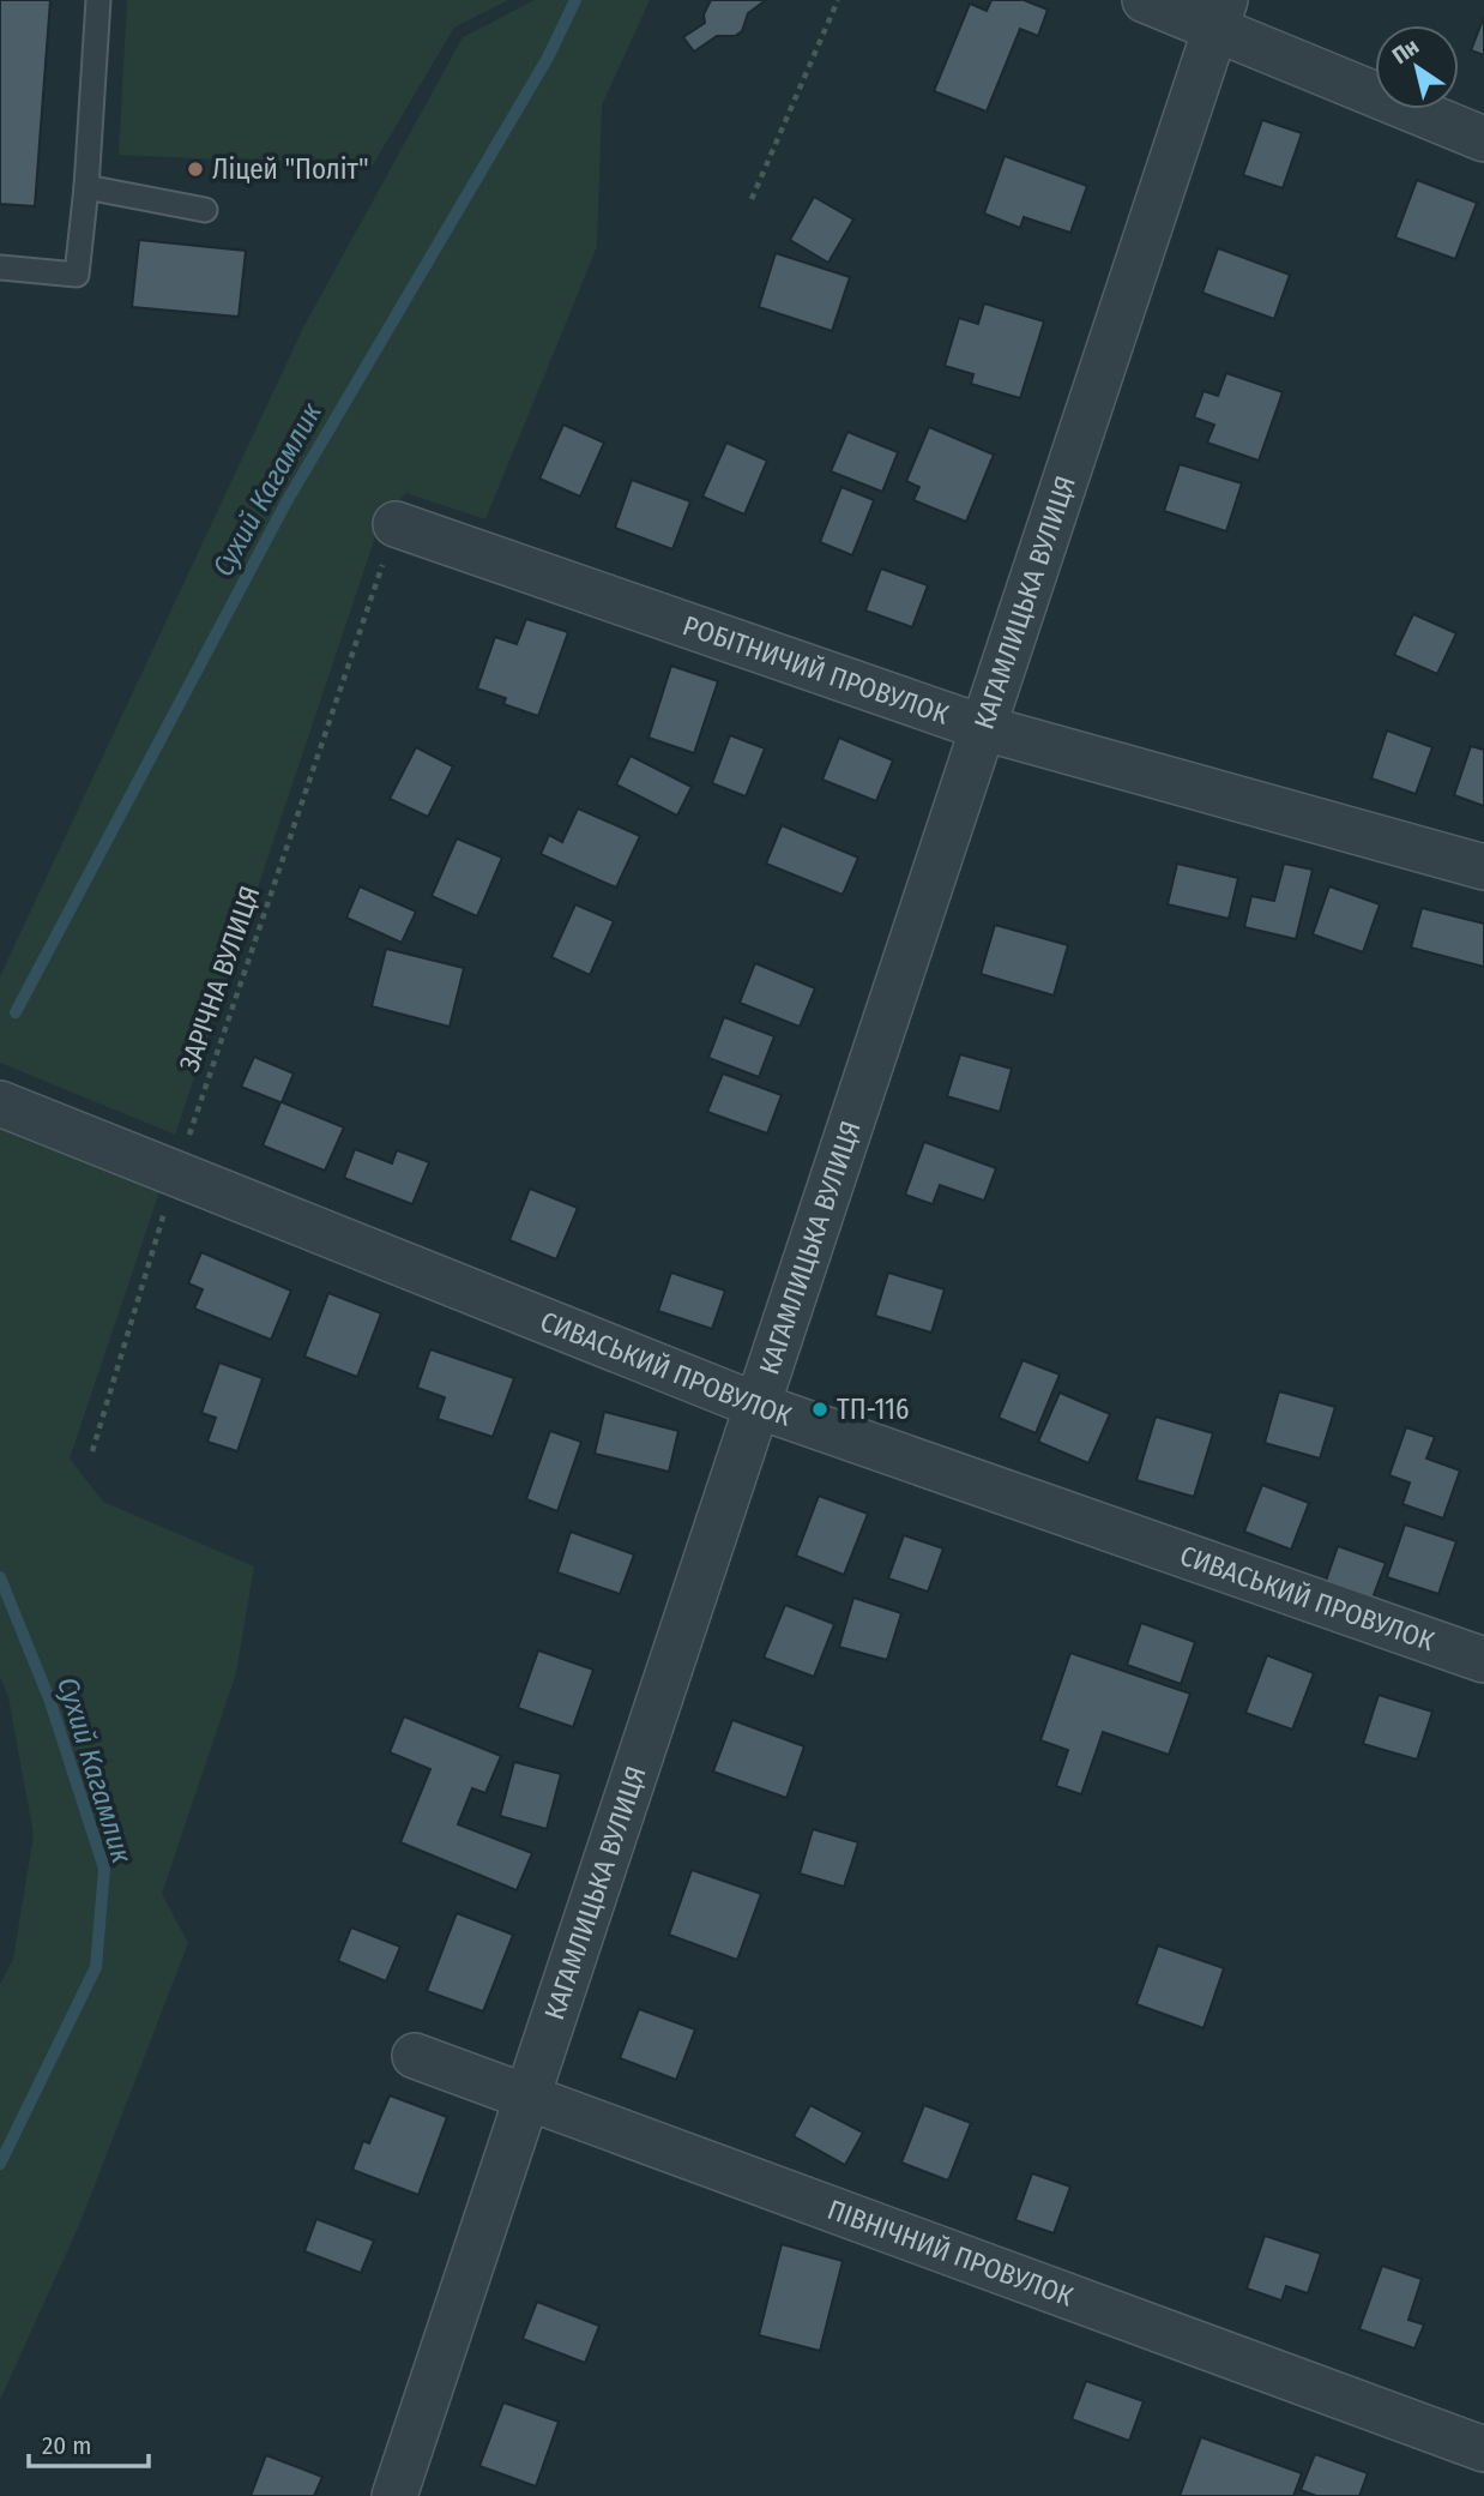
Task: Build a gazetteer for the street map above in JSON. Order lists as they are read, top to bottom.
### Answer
{
  "streets": {
    "street": [
      "КАГАМЛИЦЬКА ВУЛИЦЯ",
      "РОБІТНИЧИЙ ПРОВУЛОК",
      "СИВАСЬКИЙ ПРОВУЛОК",
      "ПІВНІЧНИЙ ПРОВУЛОК"
    ],
    "path": ["ЗАРІЧНА ВУЛИЦЯ"]
  },
  "crossings": [
    ["КАГАМЛИЦЬКА ВУЛИЦЯ", "РОБІТНИЧИЙ ПРОВУЛОК"],
    ["КАГАМЛИЦЬКА ВУЛИЦЯ", "СИВАСЬКИЙ ПРОВУЛОК"],
    ["КАГАМЛИЦЬКА ВУЛИЦЯ", "ПІВНІЧНИЙ ПРОВУЛОК"],
    ["РОБІТНИЧИЙ ПРОВУЛОК", "ЗАРІЧНА ВУЛИЦЯ"],
    ["ЗАРІЧНА ВУЛИЦЯ", "СИВАСЬКИЙ ПРОВУЛОК"]
  ],
  "water": ["Сухий Кагамлик"],
  "places": ["Ліцей \"Політ\"", "ТП-116"],
  "scale_bar": "20 m",
  "north": "top left"
}
